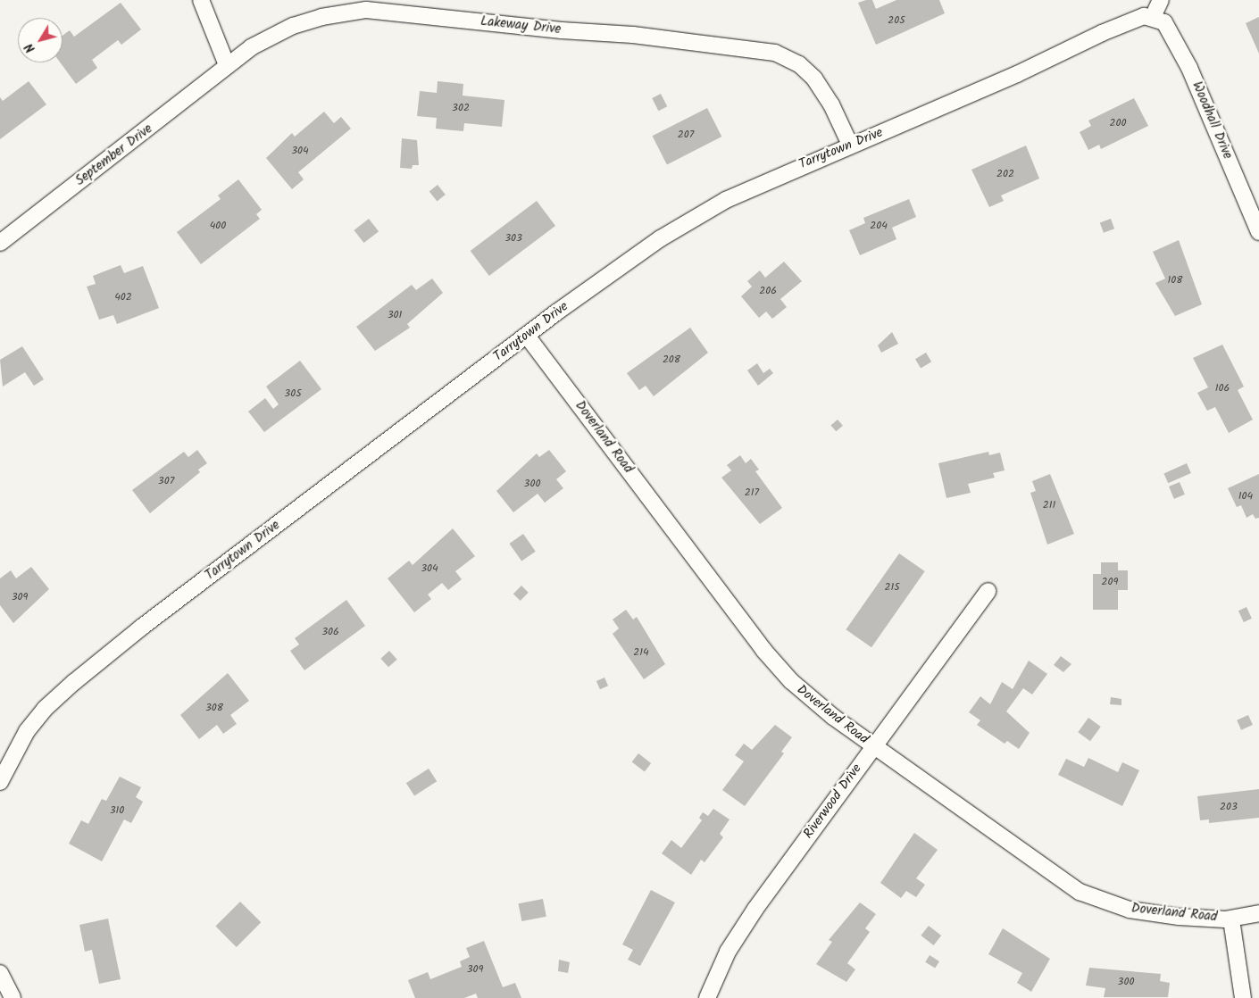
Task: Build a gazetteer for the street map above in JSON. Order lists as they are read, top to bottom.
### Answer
{
  "streets": {
    "street": [
      "Lakeway Drive",
      "Woodhall Drive",
      "Tarrytown Drive",
      "September Drive",
      "Doverland Road",
      "Riverwood Drive"
    ]
  },
  "crossings": [
    ["Lakeway Drive", "Tarrytown Drive"],
    ["Lakeway Drive", "September Drive"],
    ["Woodhall Drive", "Tarrytown Drive"],
    ["Tarrytown Drive", "Doverland Road"],
    ["Doverland Road", "Riverwood Drive"]
  ],
  "house_numbers": [
    "205",
    "302",
    "200",
    "207",
    "304",
    "202",
    "400",
    "204",
    "303",
    "108",
    "206",
    "402",
    "301",
    "208",
    "106",
    "305",
    "307",
    "300",
    "217",
    "104",
    "211",
    "304",
    "209",
    "215",
    "309",
    "306",
    "214",
    "308",
    "203",
    "310",
    "309",
    "300"
  ],
  "north": "bottom left"
}
